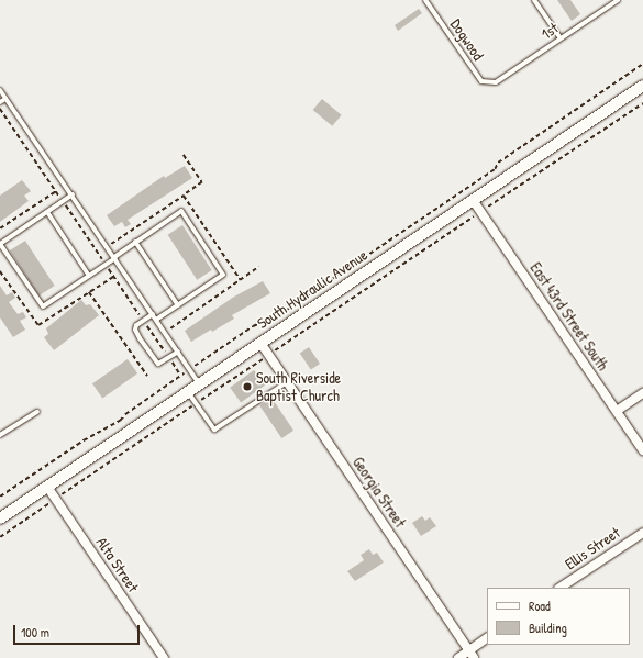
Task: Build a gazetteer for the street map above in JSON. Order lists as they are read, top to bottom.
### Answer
{
  "streets": {
    "street": [
      "South Hydraulic Avenue",
      "East 43rd Street South",
      "Georgia Street",
      "Ellis Street",
      "Alta Street"
    ],
    "lane": ["1st", "Dogwood"]
  },
  "crossings": [
    ["1st", "Dogwood"],
    ["South Hydraulic Avenue", "East 43rd Street South"],
    ["South Hydraulic Avenue", "Georgia Street"],
    ["South Hydraulic Avenue", "Alta Street"]
  ],
  "places": ["South Riverside Baptist Church"],
  "legend": ["Road", "Building"],
  "scale_bar": "100 m"
}
